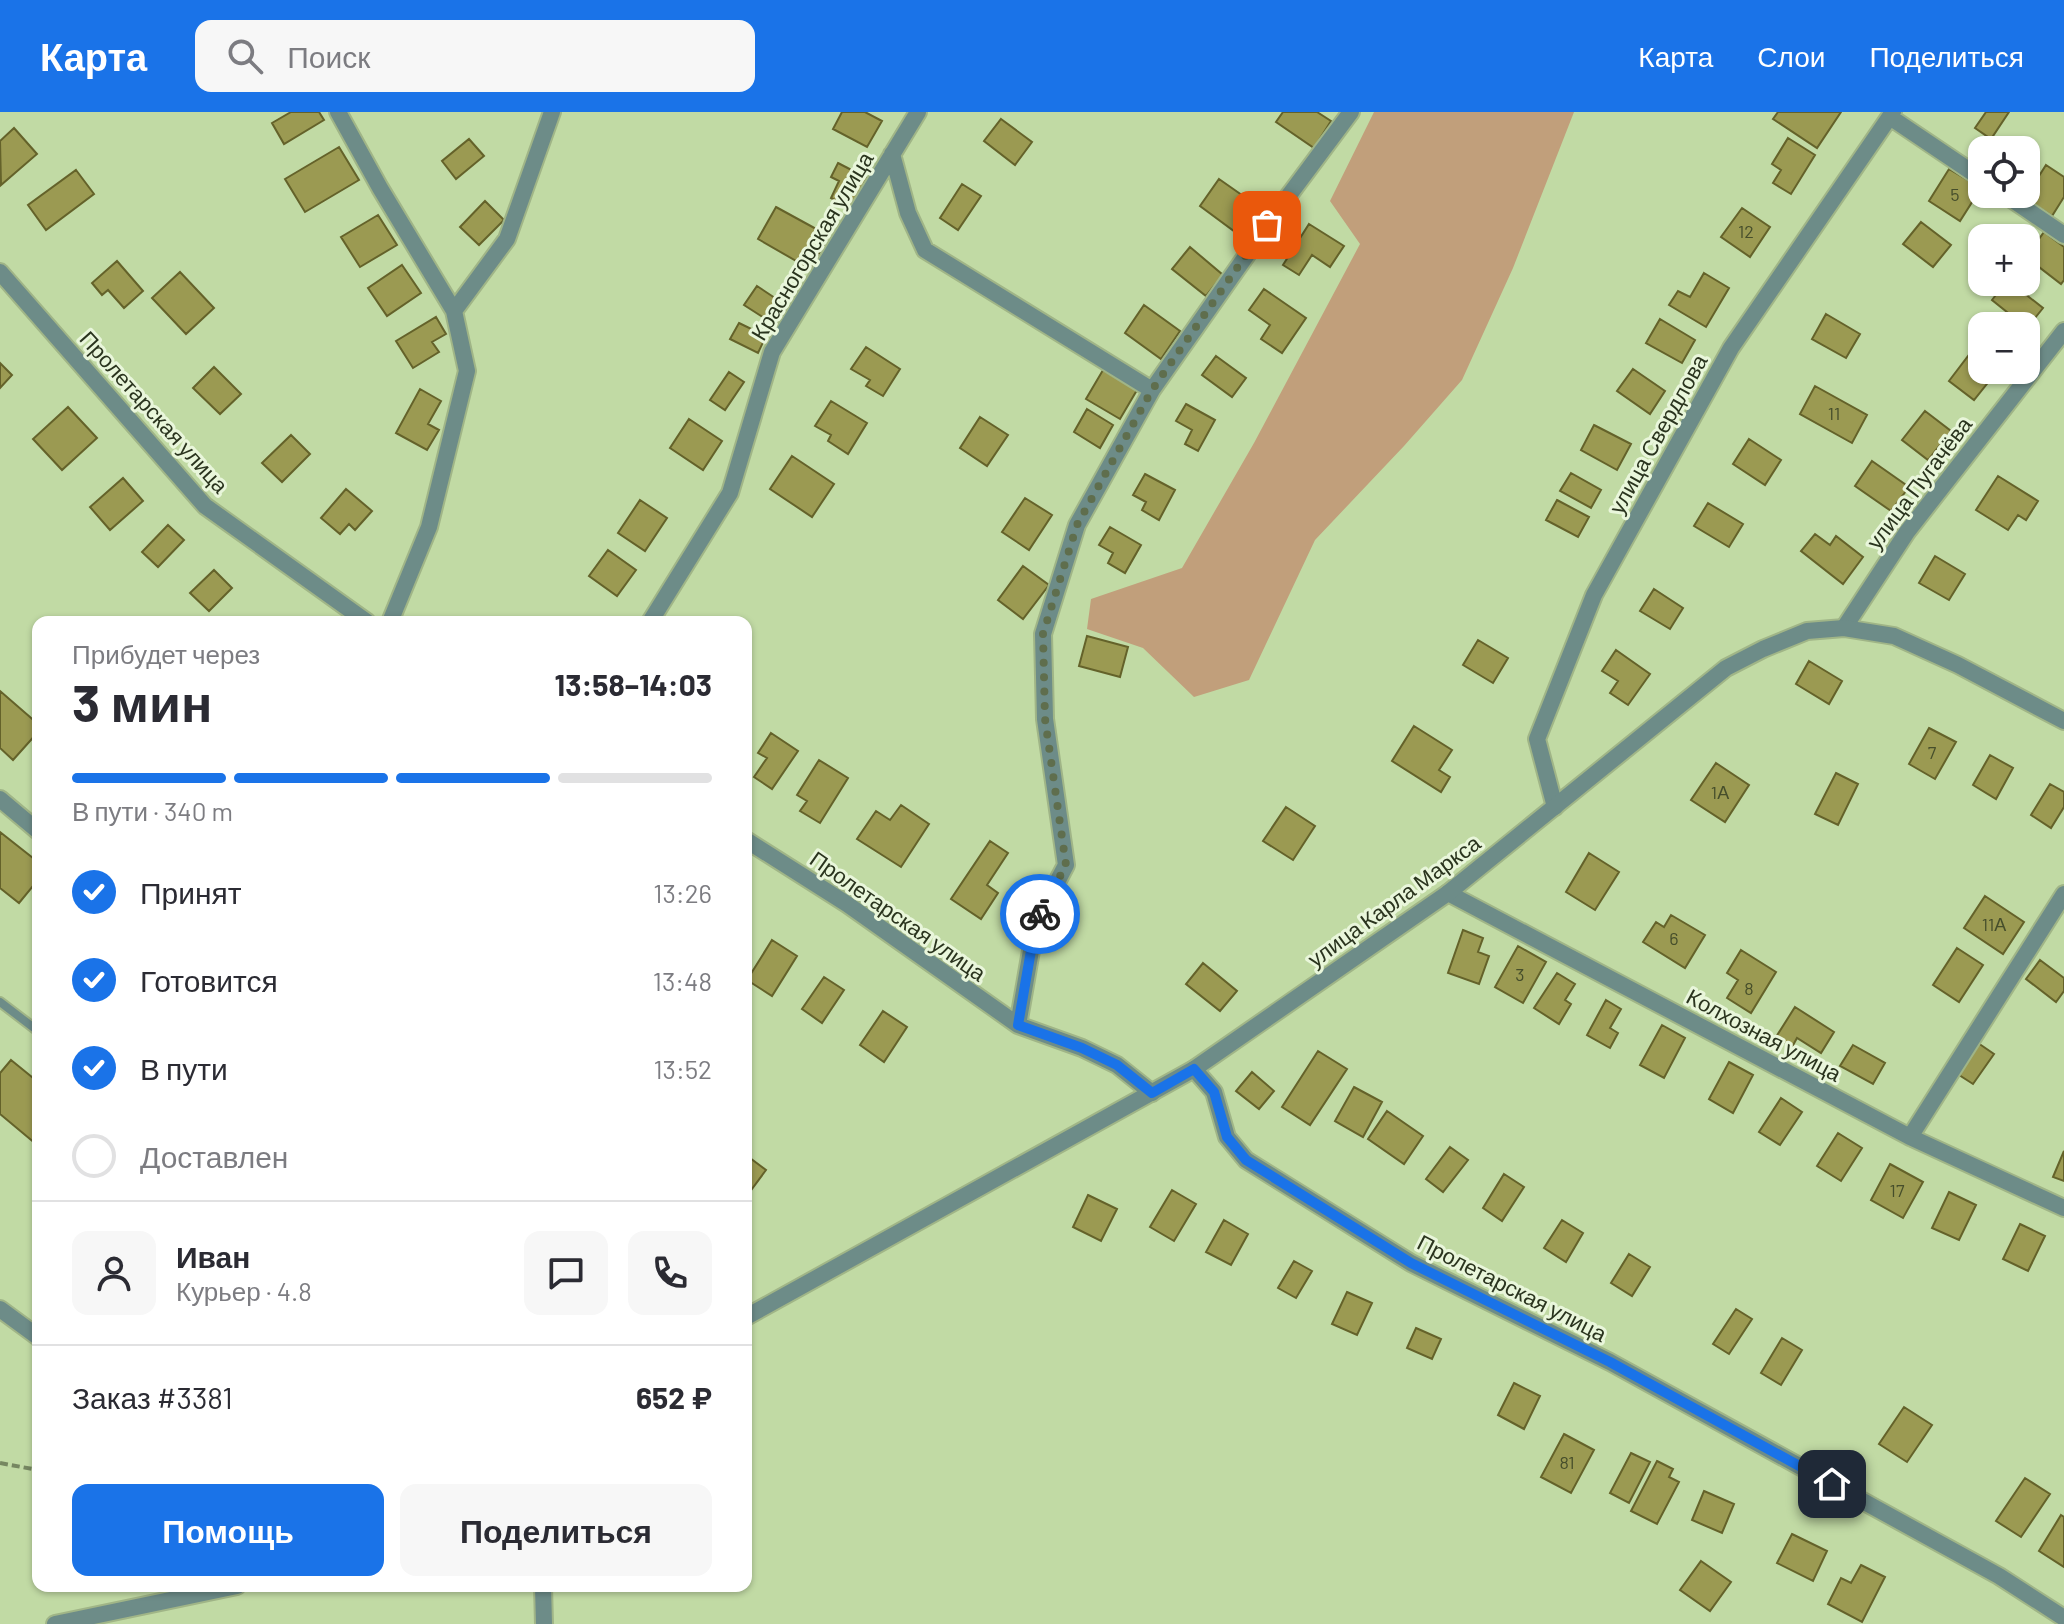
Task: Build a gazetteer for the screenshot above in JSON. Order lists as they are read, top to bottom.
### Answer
{
  "streets": {
    "street": [
      "Красногорская улица",
      "Пролетарская улица",
      "улица Свердлова",
      "улица Пугачёва",
      "улица Карла Маркса",
      "Колхозная улица"
    ]
  },
  "crossings": [
    ["Пролетарская улица", "улица Карла Маркса"],
    ["улица Свердлова", "улица Карла Маркса"],
    ["улица Пугачёва", "улица Карла Маркса"],
    ["улица Карла Маркса", "Колхозная улица"]
  ],
  "house_numbers": [
    "5",
    "12",
    "11",
    "7",
    "1А",
    "11А",
    "6",
    "3",
    "8",
    "17",
    "81"
  ],
  "page": {
    "header": "Карта",
    "search": "Поиск",
    "nav": ["Карта", "Слои", "Поделиться"],
    "map_buttons": ["+", "−"],
    "heading": ["3 мин", "Прибудет через", "13:58–14:03"],
    "panel": [
      "Иван",
      "Курьер · 4.8",
      "Заказ #3381",
      "652 ₽"
    ],
    "bar": "В пути · 340 m",
    "list": [
      ["Принят", "13:26"],
      ["Готовится", "13:48"],
      ["В пути", "13:52"],
      "Доставлен"
    ],
    "buttons": ["Помощь", "Поделиться"]
  }
}
